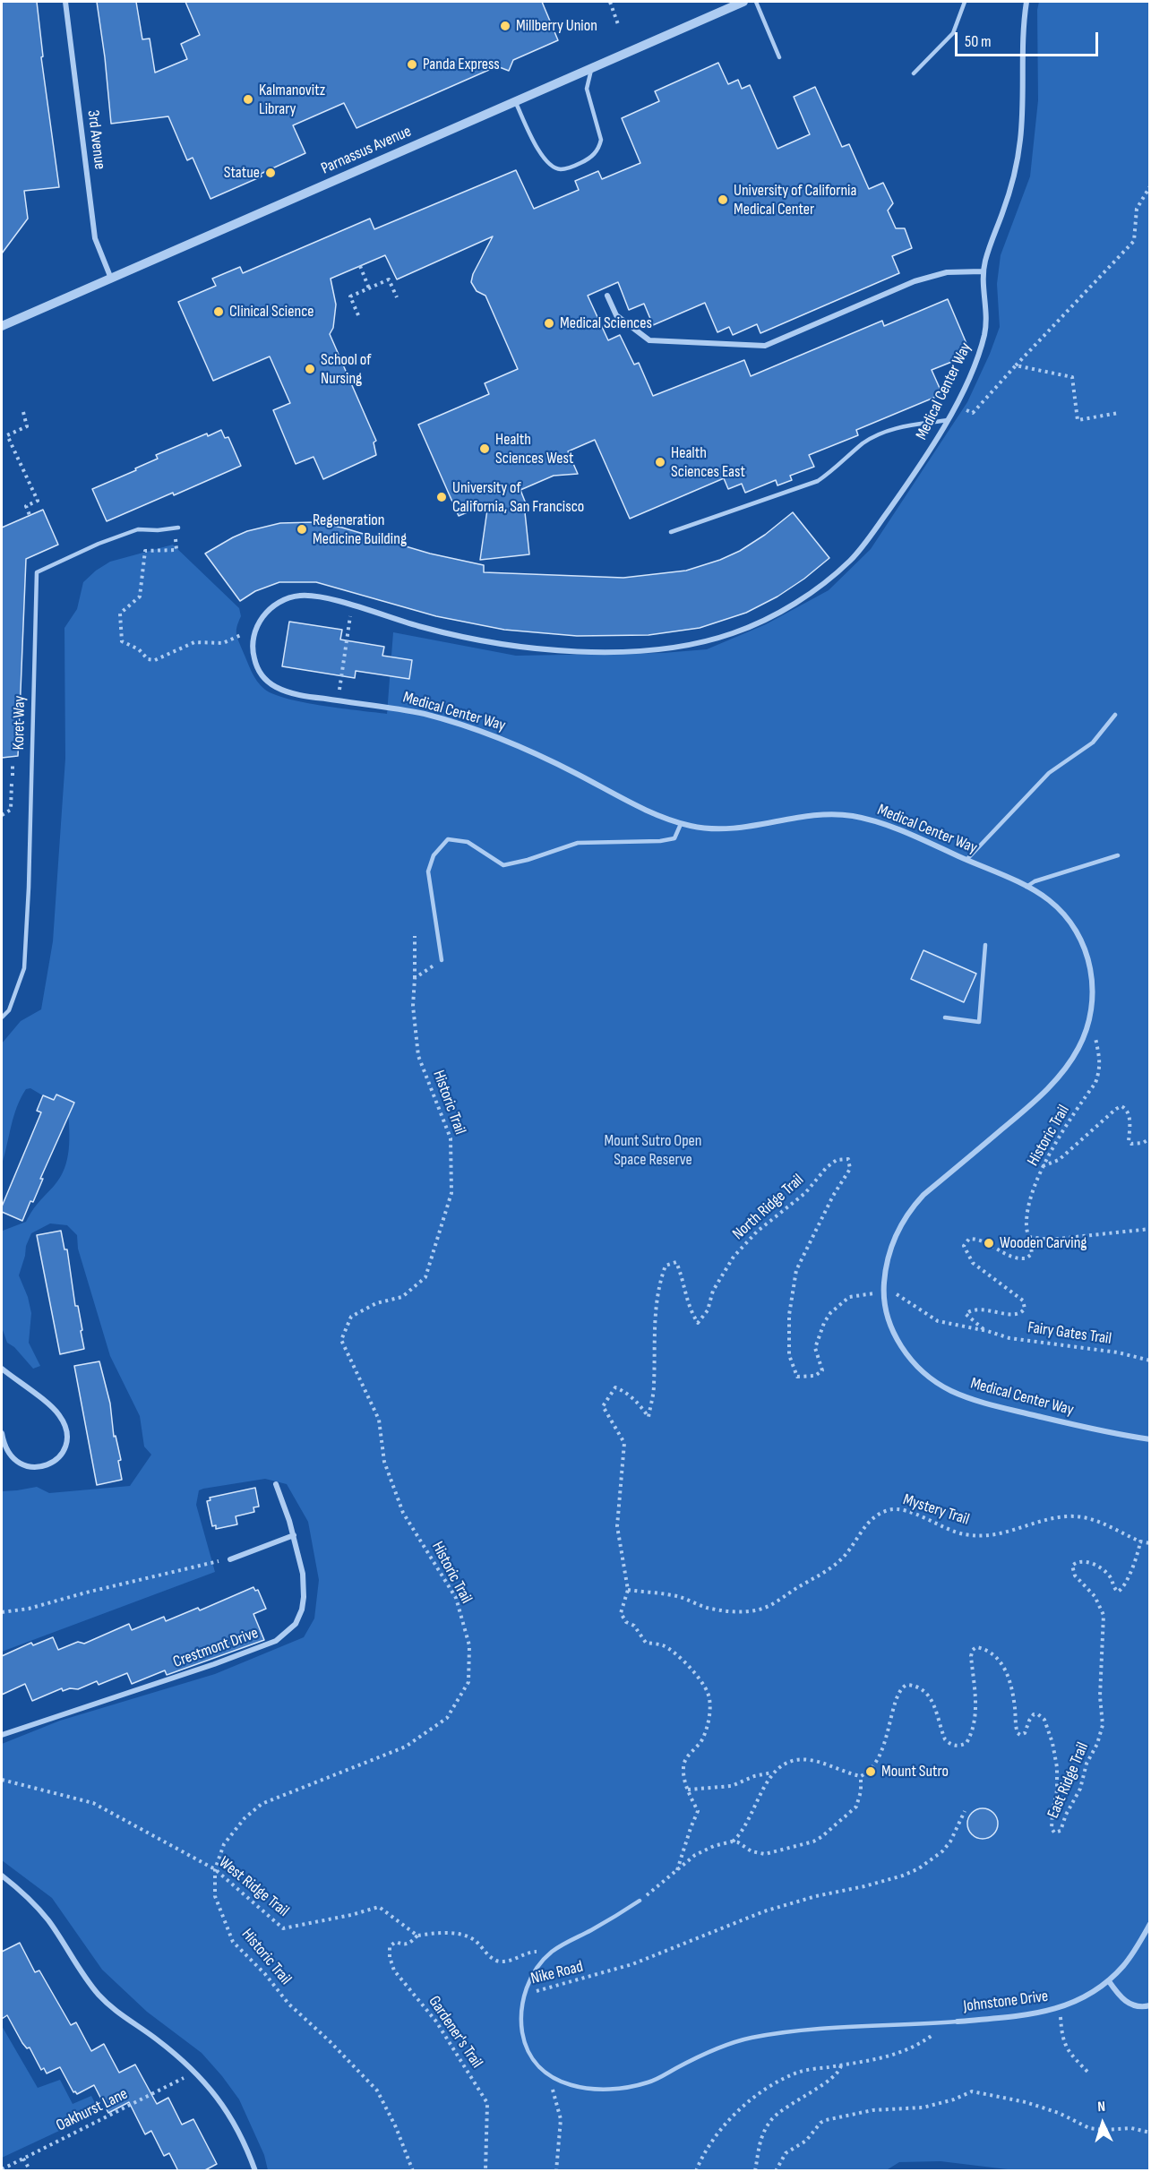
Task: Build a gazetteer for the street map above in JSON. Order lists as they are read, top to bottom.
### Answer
{
  "streets": {
    "street": [
      "3rd Avenue",
      "Parnassus Avenue",
      "Medical Center Way",
      "Crestmont Drive",
      "Johnstone Drive"
    ],
    "lane": ["Koret Way", "Nike Road"],
    "path": [
      "Historic Trail",
      "North Ridge Trail",
      "Fairy Gates Trail",
      "Mystery Trail",
      "East Ridge Trail",
      "West Ridge Trail",
      "Gardener's Trail",
      "Oakhurst Lane"
    ]
  },
  "crossings": [
    ["3rd Avenue", "Parnassus Avenue"],
    ["Medical Center Way", "Historic Trail"],
    ["Medical Center Way", "North Ridge Trail"],
    ["Historic Trail", "West Ridge Trail"],
    ["North Ridge Trail", "Fairy Gates Trail"],
    ["North Ridge Trail", "Mystery Trail"],
    ["Mystery Trail", "East Ridge Trail"],
    ["West Ridge Trail", "Gardener's Trail"],
    ["Nike Road", "Johnstone Drive"]
  ],
  "parks": ["Mount Sutro Open Space Reserve"],
  "places": [
    "Millberry Union",
    "Panda Express",
    "Kalmanovitz Library",
    "Statue",
    "University of California Medical Center",
    "Clinical Science",
    "Medical Sciences",
    "School of Nursing",
    "Health Sciences West",
    "Health Sciences East",
    "University of California, San Francisco",
    "Regeneration Medicine Building",
    "Wooden Carving",
    "Mount Sutro"
  ],
  "scale_bar": "50 m",
  "north": "top"
}
